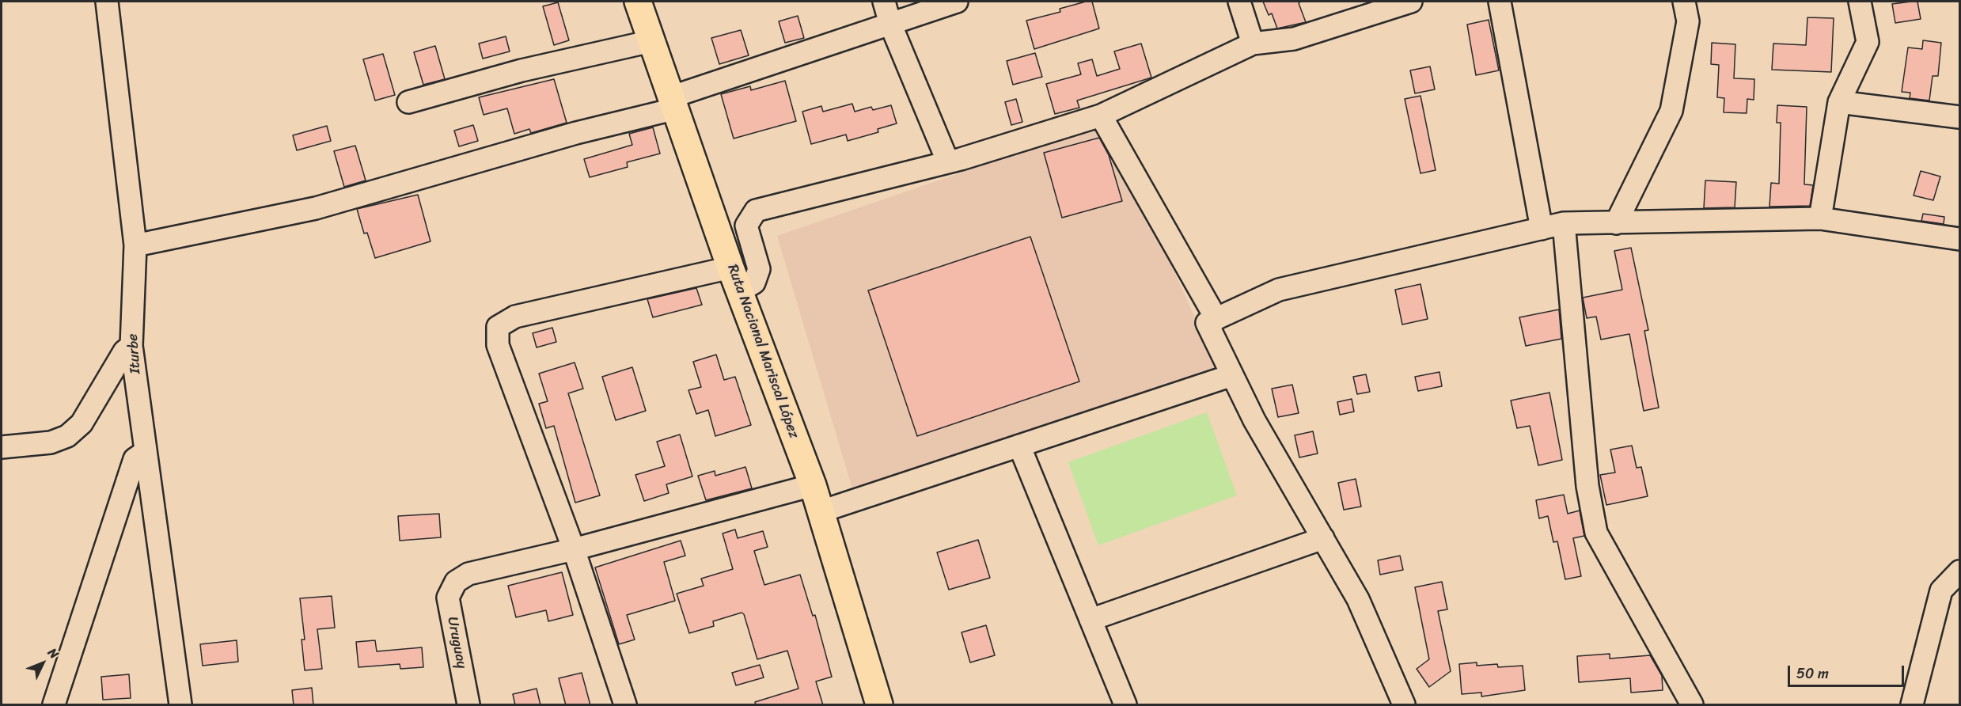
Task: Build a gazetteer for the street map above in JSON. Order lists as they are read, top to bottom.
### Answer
{
  "streets": {
    "highway": ["Ruta Nacional Mariscal López"],
    "street": ["Iturbe", "Uruguay"]
  },
  "scale_bar": "50 m",
  "north": "top right"
}
